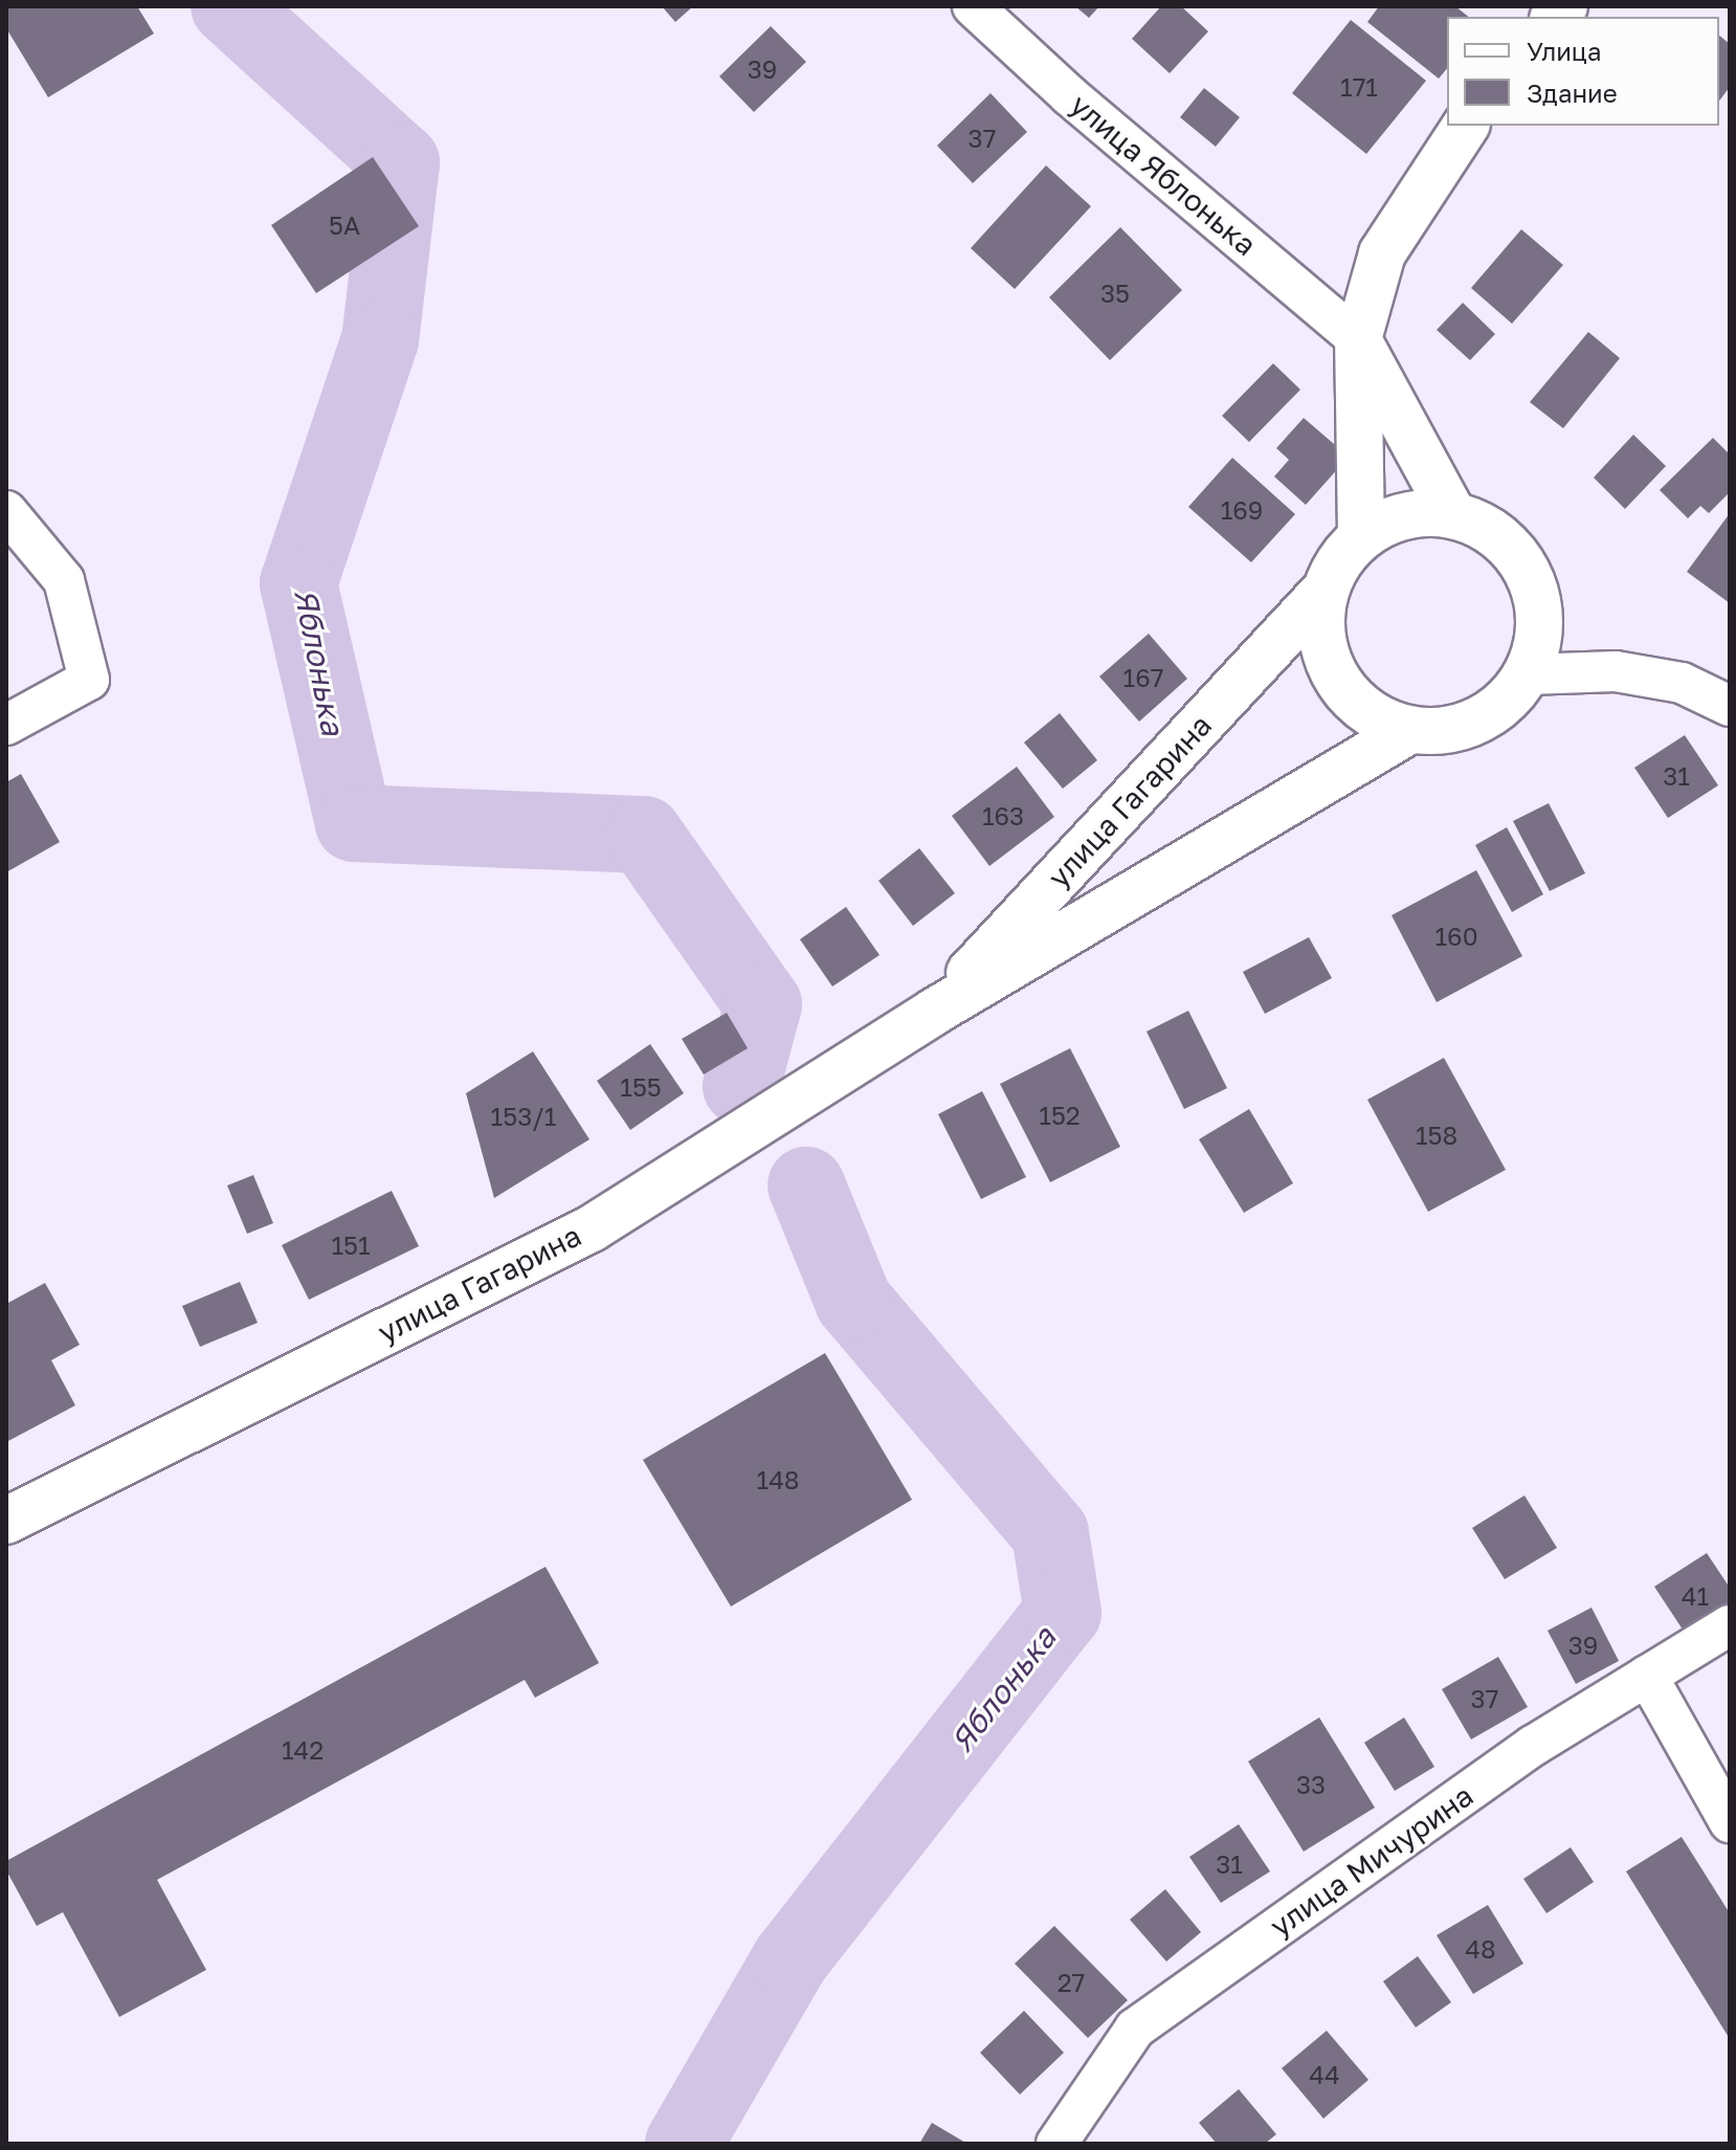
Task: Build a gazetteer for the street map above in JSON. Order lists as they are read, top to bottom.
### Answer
{
  "streets": {
    "street": ["улица Яблонька", "улица Гагарина", "улица Мичурина"]
  },
  "water": ["Яблонька"],
  "house_numbers": [
    "39",
    "171",
    "37",
    "5А",
    "35",
    "169",
    "167",
    "31",
    "163",
    "160",
    "155",
    "152",
    "153/1",
    "158",
    "151",
    "148",
    "41",
    "39",
    "37",
    "142",
    "33",
    "31",
    "48",
    "27",
    "44"
  ],
  "legend": ["Улица", "Здание"]
}
